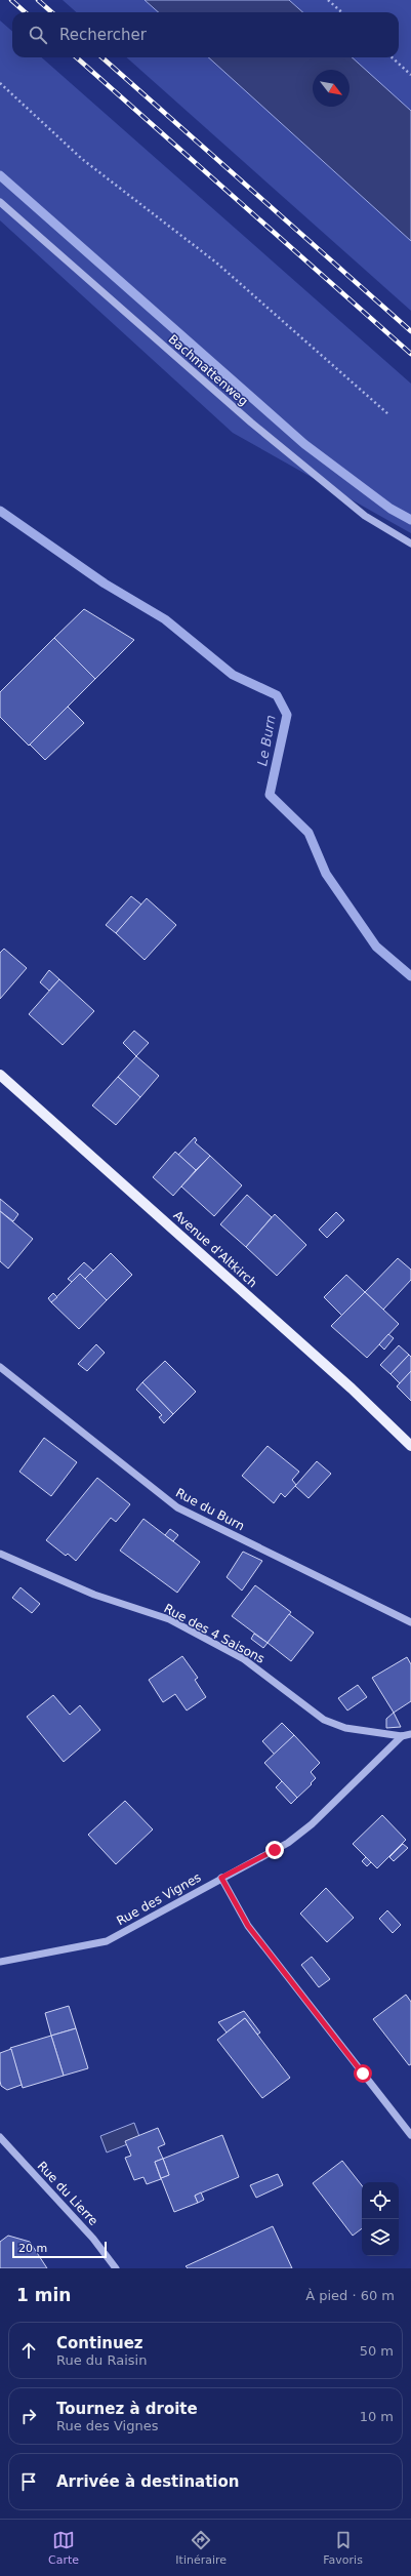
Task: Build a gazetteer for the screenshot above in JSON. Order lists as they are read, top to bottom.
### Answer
{
  "streets": {
    "main road": ["Avenue d'Altkirch"],
    "street": [
      "Bachmattenweg",
      "Rue du Burn",
      "Rue des 4 Saisons",
      "Rue des Vignes",
      "Rue du Lierre"
    ]
  },
  "crossings": [
    ["Rue des 4 Saisons", "Rue des Vignes"]
  ],
  "water": ["Le Burn"],
  "scale_bar": "20 m",
  "north": "bottom right",
  "page": {
    "search": "Rechercher",
    "scale": "20 m",
    "heading": ["1 min", "À pied · 60 m"],
    "list": [
      ["Continuez", "Rue du Raisin", "50 m"],
      ["Tournez à droite", "Rue des Vignes", "10 m"],
      "Arrivée à destination"
    ],
    "nav": ["Carte", "Itinéraire", "Favoris"]
  }
}
